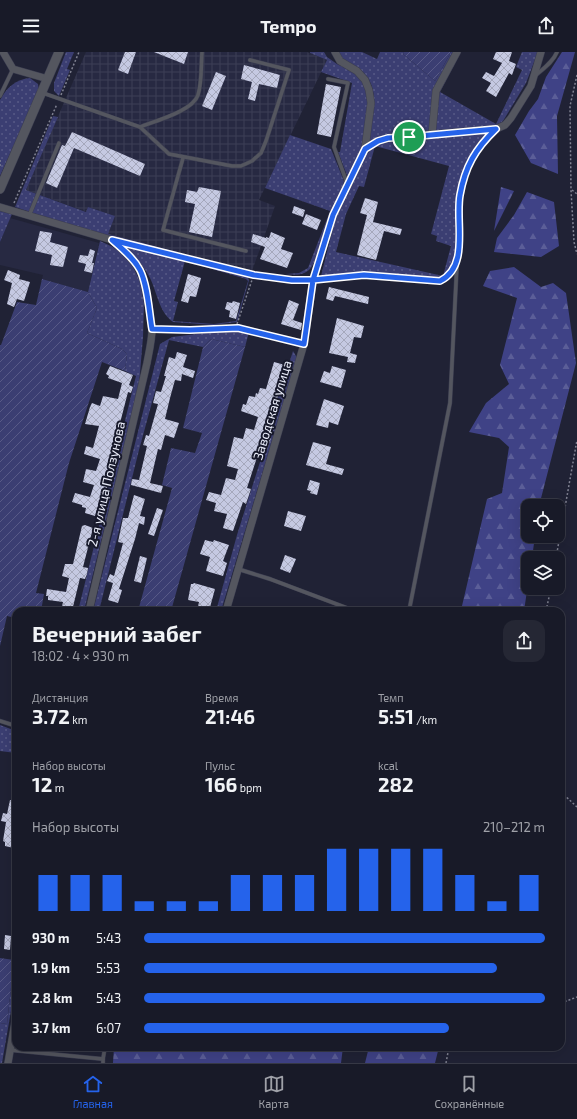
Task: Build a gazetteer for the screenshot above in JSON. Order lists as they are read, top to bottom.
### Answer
{
  "streets": {
    "street": ["Заводская улица", "2-я улица Ползунова"]
  },
  "page": {
    "header": "Tempo",
    "heading": ["Вечерний забег", "18:02 · 4 × 930 m"],
    "stats": [
      ["Дистанция", "3.72 km"],
      ["Время", "21:46"],
      ["Темп", "5:51 /km"],
      ["Набор высоты", "12 m"],
      ["Пульс", "166 bpm"],
      ["kcal", "282"]
    ],
    "chart": ["Набор высоты", "210–212 m"],
    "list": [
      {
        "name": "930 m",
        "note": "5:43"
      },
      {
        "name": "1.9 km",
        "note": "5:53"
      },
      {
        "name": "2.8 km",
        "note": "5:43"
      },
      {
        "name": "3.7 km",
        "note": "6:07"
      }
    ],
    "tabs": ["Главная", "Карта", "Сохранённые"]
  }
}
